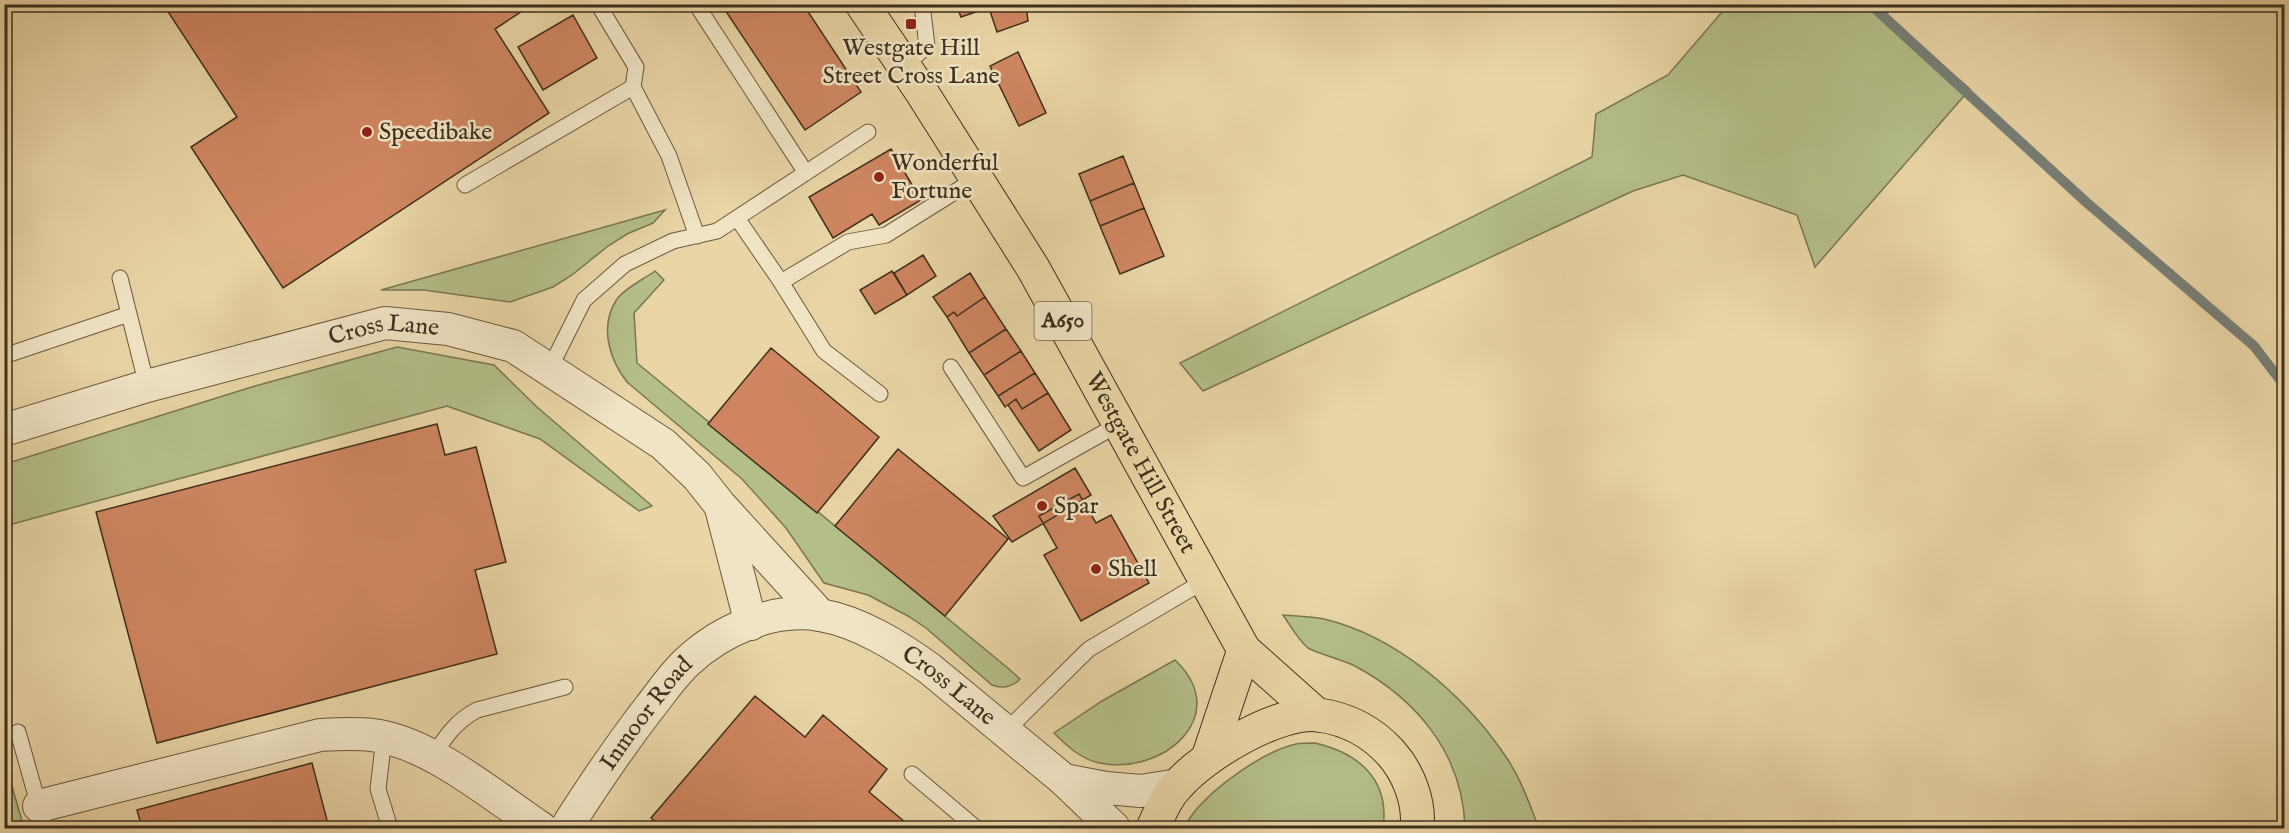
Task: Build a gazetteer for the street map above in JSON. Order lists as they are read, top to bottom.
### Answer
{
  "streets": {
    "highway": ["A650", "Westgate Hill Street"],
    "street": ["Cross Lane", "Inmoor Road"]
  },
  "crossings": [
    ["A650", "Cross Lane"],
    ["A650", "Westgate Hill Street"],
    ["Cross Lane", "Inmoor Road"]
  ],
  "places": {
    "transit": ["Westgate Hill Street Cross Lane"],
    "other": [
      "Speedibake",
      "Wonderful Fortune",
      "Spar",
      "Shell"
    ]
  }
}
